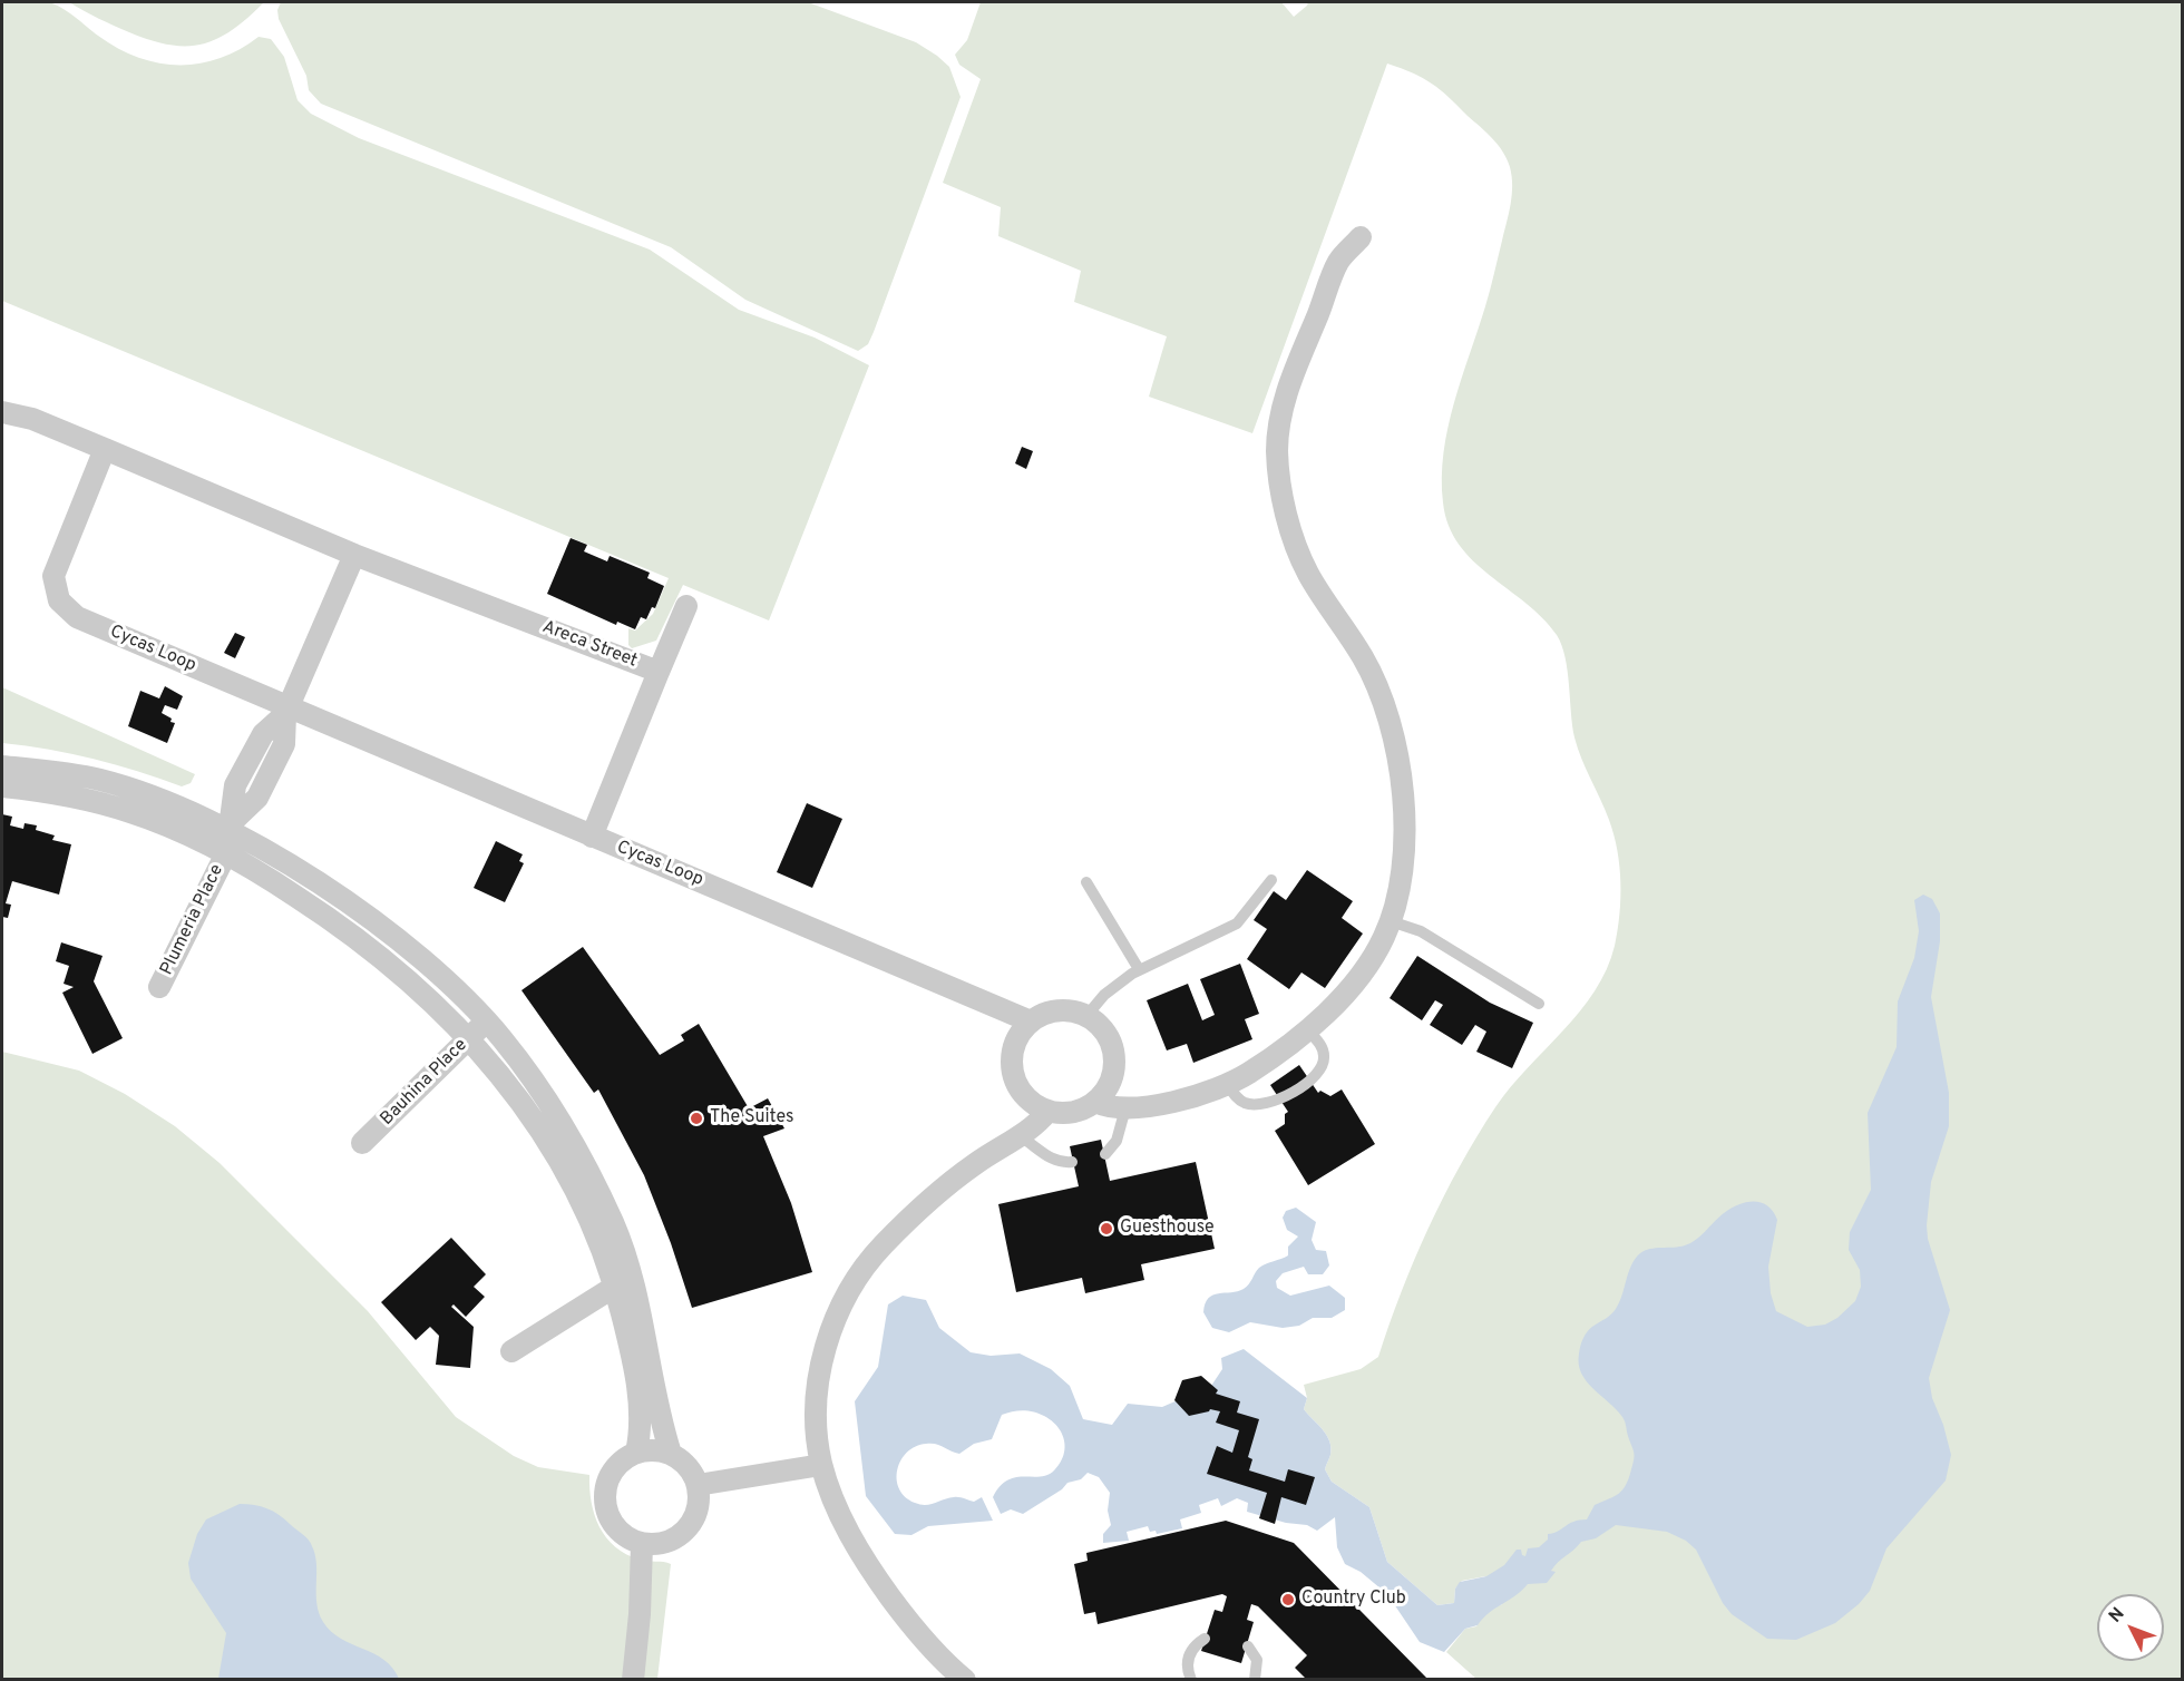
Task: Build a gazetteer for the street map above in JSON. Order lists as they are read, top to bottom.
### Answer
{
  "streets": {
    "street": [
      "Areca Street",
      "Cycas Loop",
      "Plumeria Place",
      "Bauhina Place"
    ]
  },
  "crossings": [
    ["Areca Street", "Cycas Loop"]
  ],
  "places": ["The Suites", "Guesthouse", "Country Club"],
  "north": "top left"
}
